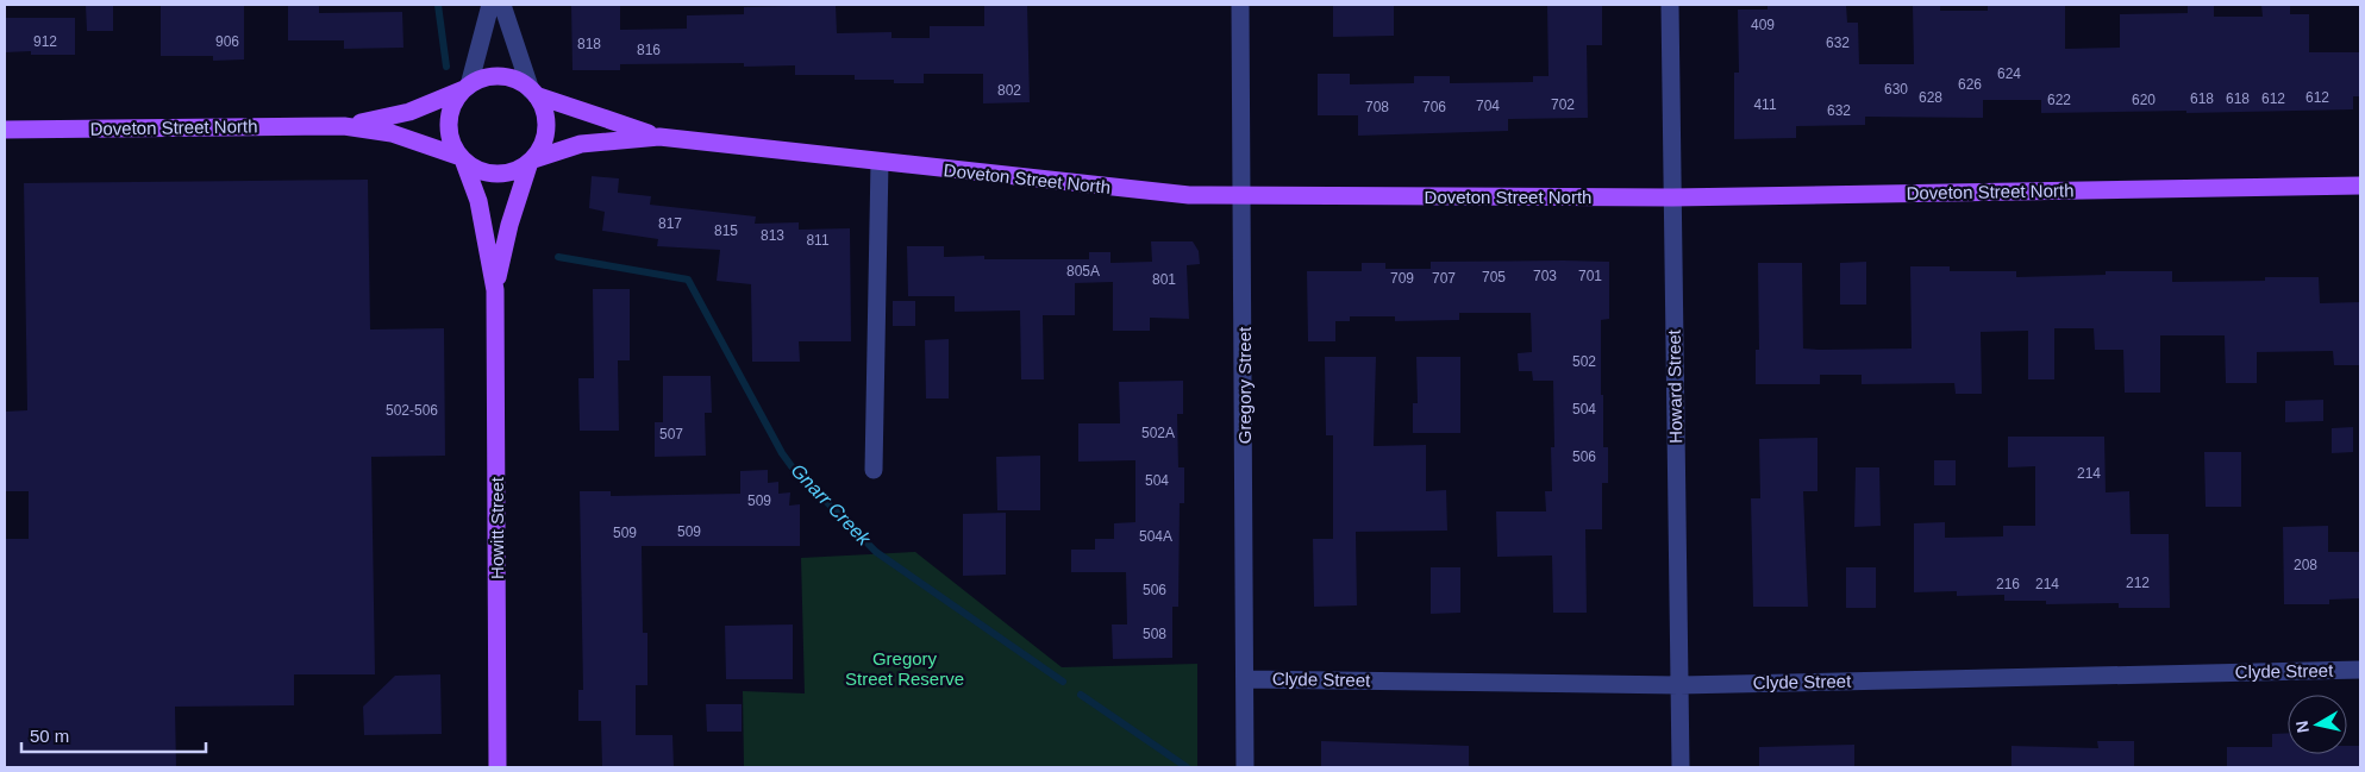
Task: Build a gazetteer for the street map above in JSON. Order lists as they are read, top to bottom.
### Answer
{
  "streets": {
    "main road": ["Doveton Street North", "Howitt Street"],
    "street": ["Gregory Street", "Howard Street", "Clyde Street"]
  },
  "crossings": [
    ["Doveton Street North", "Gregory Street"],
    ["Doveton Street North", "Howard Street"],
    ["Doveton Street North", "Howitt Street"],
    ["Gregory Street", "Clyde Street"],
    ["Howard Street", "Clyde Street"]
  ],
  "water": ["Gnarr Creek"],
  "parks": ["Gregory Street Reserve"],
  "house_numbers": [
    "409",
    "912",
    "906",
    "632",
    "818",
    "816",
    "624",
    "626",
    "630",
    "802",
    "628",
    "612",
    "618",
    "618",
    "612",
    "622",
    "620",
    "702",
    "411",
    "704",
    "708",
    "706",
    "632",
    "817",
    "815",
    "813",
    "811",
    "805A",
    "703",
    "701",
    "705",
    "709",
    "707",
    "801",
    "502",
    "504",
    "502-506",
    "502A",
    "507",
    "506",
    "214",
    "504",
    "509",
    "509",
    "509",
    "504A",
    "208",
    "212",
    "216",
    "214",
    "506",
    "508"
  ],
  "scale_bar": "50 m",
  "north": "left"
}
